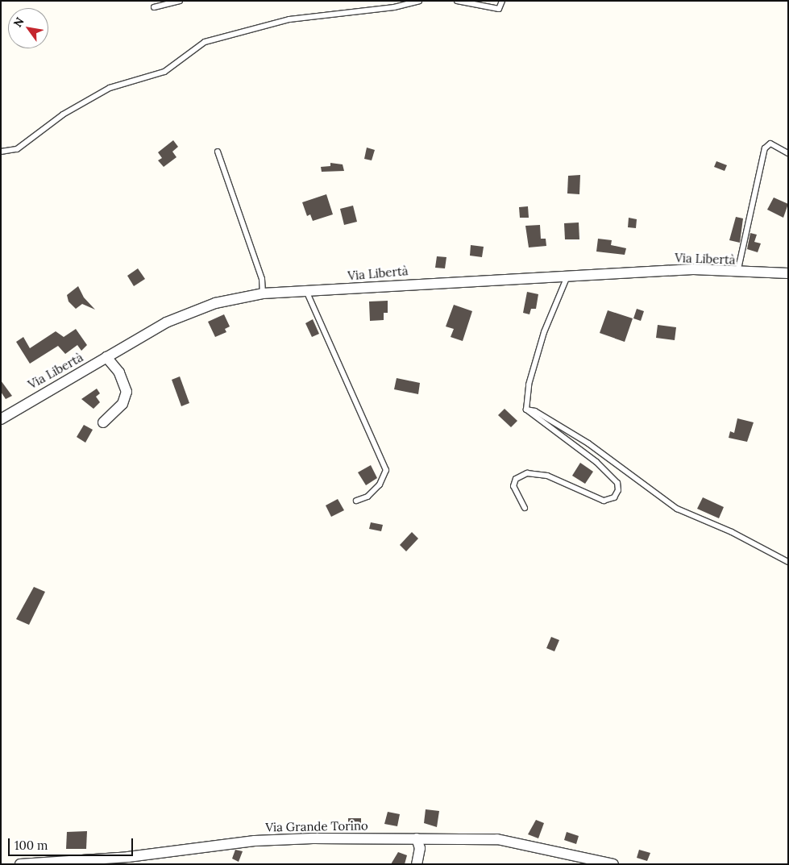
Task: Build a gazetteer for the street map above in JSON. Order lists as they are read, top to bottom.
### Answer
{
  "streets": {
    "street": ["Via Libertà", "Via Grande Torino"]
  },
  "scale_bar": "100 m",
  "north": "top left"
}
